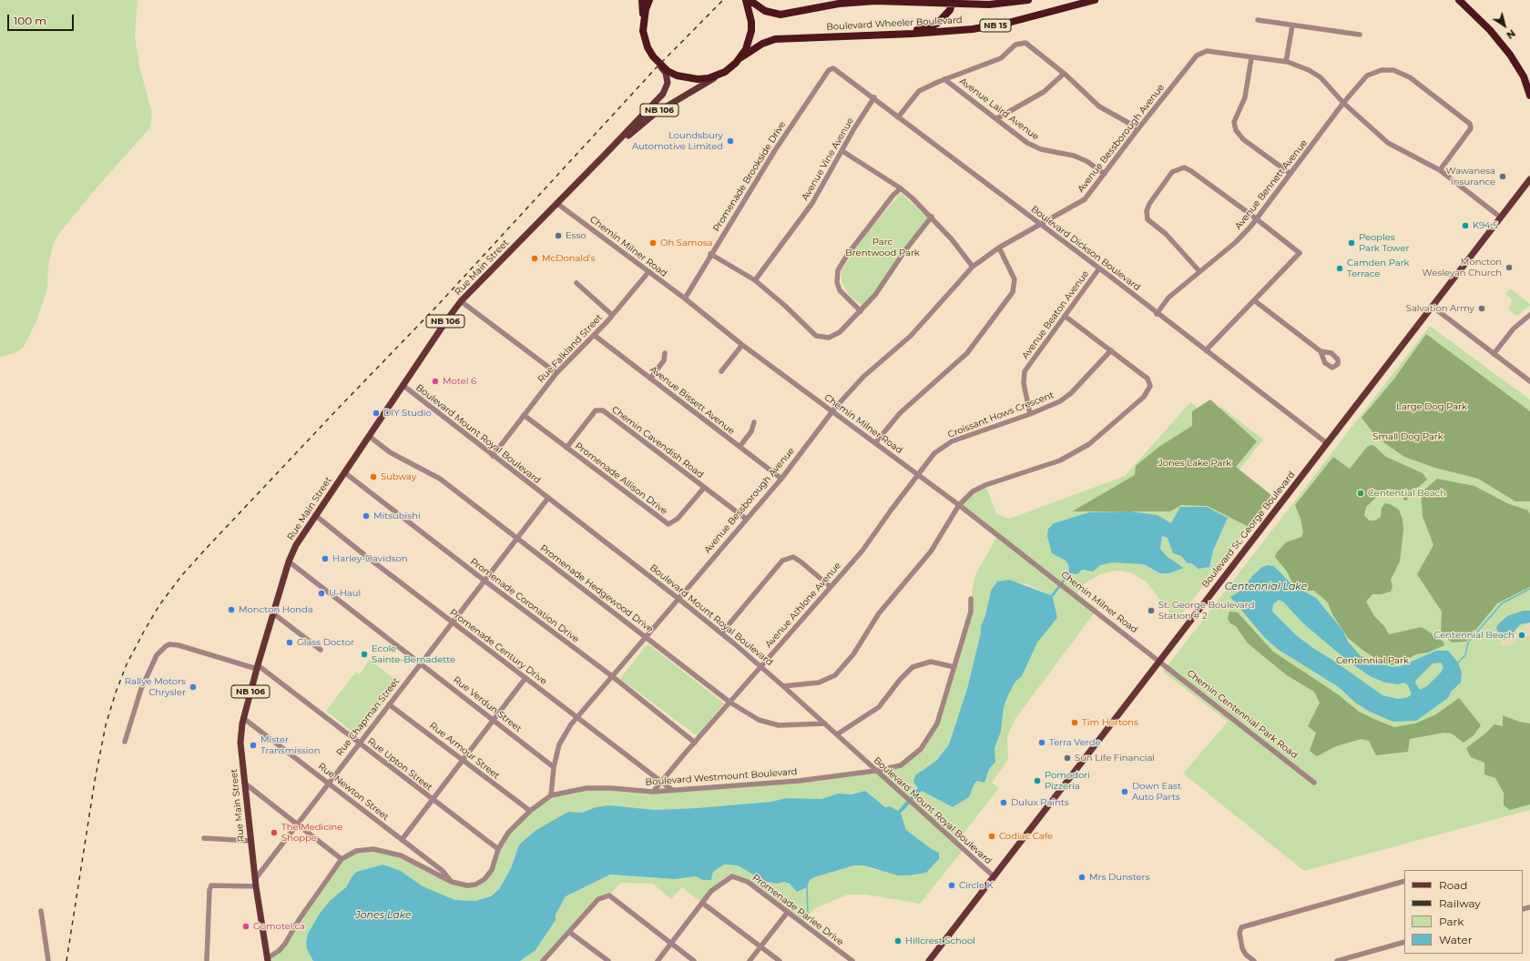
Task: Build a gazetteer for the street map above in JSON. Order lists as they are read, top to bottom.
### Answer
{
  "streets": {
    "highway": ["Boulevard Wheeler Boulevard", "NB 15"],
    "main road": ["NB 106", "Rue Main Street", "Boulevard St. George Boulevard"],
    "street": [
      "Avenue Laird Avenue",
      "Avenue Bessborough Avenue",
      "Avenue Vine Avenue",
      "Promenade Brookside Drive",
      "Avenue Bennett Avenue",
      "Chemin Milner Road",
      "Boulevard Dickson Boulevard",
      "Avenue Beaton Avenue",
      "Rue Falkland Street",
      "Avenue Bissett Avenue",
      "Croissant Hows Crescent",
      "Boulevard Mount Royal Boulevard",
      "Chemin Cavendish Road",
      "Promenade Allison Drive",
      "Promenade Hedgewood Drive",
      "Promenade Coronation Drive",
      "Avenue Athlone Avenue",
      "Promenade Century Drive",
      "Rue Verdun Street",
      "Chemin Centennial Park Road",
      "Rue Chapman Street",
      "Rue Armour Street",
      "Rue Upton Street",
      "Boulevard Westmount Boulevard",
      "Rue Newton Street",
      "Promenade Parlee Drive"
    ]
  },
  "crossings": [
    ["Avenue Laird Avenue", "Avenue Bessborough Avenue"],
    ["Avenue Bessborough Avenue", "Avenue Bennett Avenue"],
    ["Avenue Bessborough Avenue", "Chemin Milner Road"],
    ["Avenue Bessborough Avenue", "Boulevard Dickson Boulevard"],
    ["Avenue Bessborough Avenue", "Avenue Bissett Avenue"],
    ["Avenue Bessborough Avenue", "Boulevard Mount Royal Boulevard"],
    ["Avenue Bessborough Avenue", "Chemin Cavendish Road"],
    ["Avenue Bessborough Avenue", "Boulevard St. George Boulevard"],
    ["Avenue Bessborough Avenue", "Promenade Hedgewood Drive"],
    ["Avenue Bessborough Avenue", "Promenade Coronation Drive"],
    ["Avenue Bessborough Avenue", "Promenade Century Drive"],
    ["Avenue Bessborough Avenue", "Rue Verdun Street"],
    ["Avenue Bessborough Avenue", "Boulevard Westmount Boulevard"],
    ["Avenue Vine Avenue", "Boulevard Dickson Boulevard"],
    ["Promenade Brookside Drive", "Chemin Milner Road"],
    ["Promenade Brookside Drive", "Boulevard Dickson Boulevard"],
    ["Avenue Bennett Avenue", "Boulevard Dickson Boulevard"],
    ["Chemin Milner Road", "Rue Main Street"],
    ["Chemin Milner Road", "Rue Falkland Street"],
    ["Chemin Milner Road", "Croissant Hows Crescent"],
    ["Chemin Milner Road", "Boulevard St. George Boulevard"],
    ["Chemin Milner Road", "Avenue Athlone Avenue"],
    ["Chemin Milner Road", "Chemin Centennial Park Road"],
    ["Boulevard Dickson Boulevard", "Avenue Beaton Avenue"],
    ["Boulevard Dickson Boulevard", "Boulevard St. George Boulevard"],
    ["Rue Main Street", "Boulevard Mount Royal Boulevard"],
    ["Rue Main Street", "Promenade Hedgewood Drive"],
    ["Rue Main Street", "Promenade Coronation Drive"],
    ["Rue Main Street", "Promenade Century Drive"],
    ["Rue Main Street", "Rue Verdun Street"],
    ["Rue Main Street", "Rue Chapman Street"],
    ["Rue Main Street", "Rue Upton Street"],
    ["Rue Main Street", "Boulevard Westmount Boulevard"],
    ["Rue Main Street", "Rue Newton Street"],
    ["Avenue Beaton Avenue", "Croissant Hows Crescent"],
    ["Rue Falkland Street", "Avenue Bissett Avenue"],
    ["Rue Falkland Street", "Boulevard Mount Royal Boulevard"],
    ["Rue Falkland Street", "Promenade Allison Drive"],
    ["Croissant Hows Crescent", "Avenue Athlone Avenue"],
    ["Boulevard Mount Royal Boulevard", "Boulevard St. George Boulevard"],
    ["Boulevard Mount Royal Boulevard", "Promenade Hedgewood Drive"],
    ["Boulevard Mount Royal Boulevard", "Avenue Athlone Avenue"],
    ["Boulevard Mount Royal Boulevard", "Rue Chapman Street"],
    ["Boulevard Mount Royal Boulevard", "Boulevard Westmount Boulevard"],
    ["Chemin Cavendish Road", "Promenade Allison Drive"],
    ["Boulevard St. George Boulevard", "Chemin Centennial Park Road"],
    ["Promenade Hedgewood Drive", "Avenue Athlone Avenue"],
    ["Promenade Hedgewood Drive", "Rue Chapman Street"],
    ["Promenade Coronation Drive", "Avenue Athlone Avenue"],
    ["Promenade Coronation Drive", "Rue Chapman Street"],
    ["Avenue Athlone Avenue", "Promenade Century Drive"],
    ["Avenue Athlone Avenue", "Boulevard Westmount Boulevard"],
    ["Promenade Century Drive", "Rue Chapman Street"],
    ["Promenade Century Drive", "Boulevard Westmount Boulevard"],
    ["Rue Verdun Street", "Rue Chapman Street"],
    ["Rue Chapman Street", "Rue Armour Street"],
    ["Rue Chapman Street", "Rue Upton Street"],
    ["Rue Chapman Street", "Rue Newton Street"],
    ["Rue Armour Street", "Boulevard Westmount Boulevard"],
    ["Rue Upton Street", "Boulevard Westmount Boulevard"],
    ["Boulevard Westmount Boulevard", "Rue Newton Street"]
  ],
  "water": ["Centennial Lake", "Jones Lake"],
  "parks": [
    "Parc Brentwood Park",
    "Large Dog Park",
    "Small Dog Park",
    "Jones Lake Park",
    "Centennial Park"
  ],
  "places": [
    "Loundsbury Automotive Limited",
    "Wawanesa Insurance",
    "K94.5",
    "Esso",
    "Oh Samosa",
    "Peoples Park Tower",
    "McDonald's",
    "Moncton Wesleyan Church",
    "Camden Park Terrace",
    "Salvation Army",
    "Motel 6",
    "DIY Studio",
    "Subway",
    "Centential Beach",
    "Mitsubishi",
    "Harley-Davidson",
    "U-Haul",
    "Moncton Honda",
    "St. George Boulevard Station # 2",
    "Centennial Beach",
    "Glass Doctor",
    "Ecole Sainte-Bernadette",
    "Rallye Motors Chrysler",
    "Tim Hortons",
    "Terra Verde",
    "Mister Transmission",
    "Sun Life Financial",
    "Pomodori Pizzeria",
    "Down East Auto Parts",
    "Dulux Paints",
    "The Medicine Shoppe",
    "Codiac Cafe",
    "Mrs Dunsters",
    "Circle K",
    "Gomotel.ca",
    "Hillcrest School"
  ],
  "legend": [
    "Road",
    "Railway",
    "Park",
    "Water"
  ],
  "scale_bar": "100 m",
  "north": "bottom right"
}
